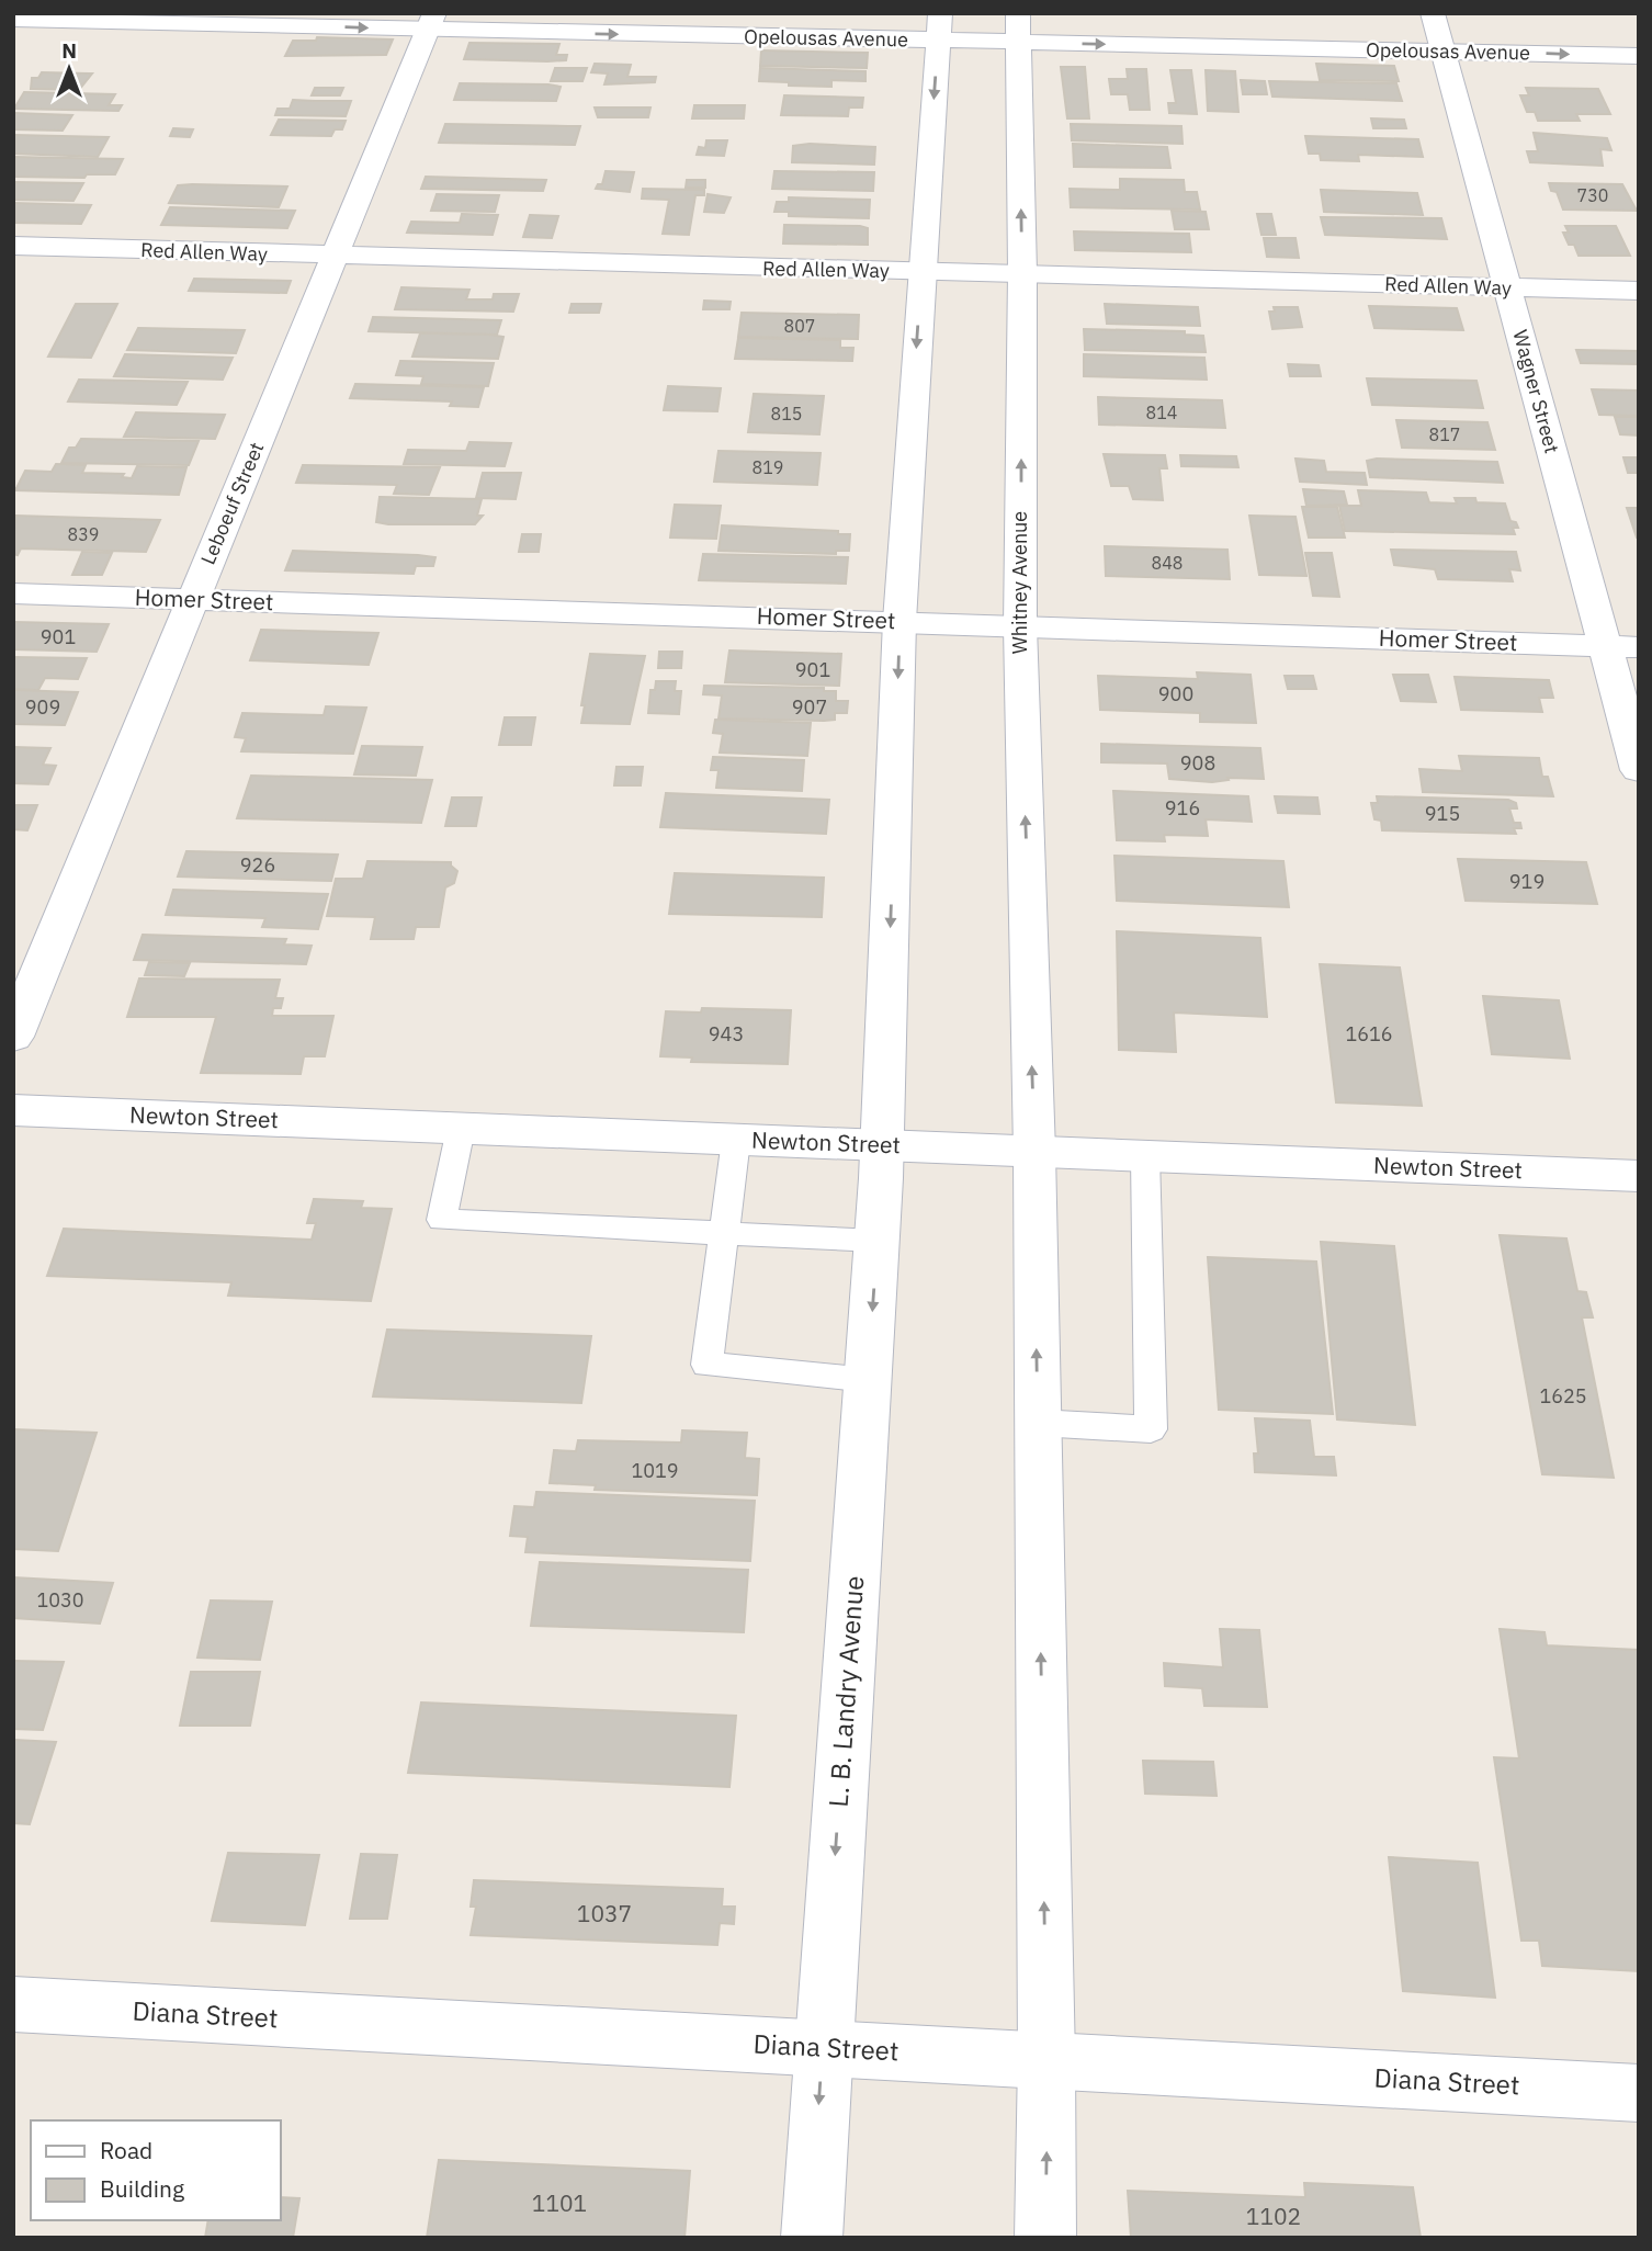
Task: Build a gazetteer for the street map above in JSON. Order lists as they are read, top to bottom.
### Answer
{
  "streets": {
    "street": [
      "Opelousas Avenue",
      "Red Allen Way",
      "Wagner Street",
      "Leboeuf Street",
      "Whitney Avenue",
      "Homer Street",
      "Newton Street",
      "L. B. Landry Avenue",
      "Diana Street"
    ]
  },
  "crossings": [
    ["Opelousas Avenue", "Wagner Street"],
    ["Opelousas Avenue", "Leboeuf Street"],
    ["Opelousas Avenue", "Whitney Avenue"],
    ["Red Allen Way", "Wagner Street"],
    ["Red Allen Way", "Leboeuf Street"],
    ["Red Allen Way", "Whitney Avenue"],
    ["Wagner Street", "Homer Street"],
    ["Leboeuf Street", "Homer Street"],
    ["Whitney Avenue", "Homer Street"],
    ["Whitney Avenue", "Newton Street"],
    ["Newton Street", "L. B. Landry Avenue"],
    ["L. B. Landry Avenue", "Diana Street"]
  ],
  "one_way": ["Opelousas Avenue"],
  "house_numbers": [
    "730",
    "807",
    "814",
    "815",
    "817",
    "819",
    "839",
    "848",
    "901",
    "901",
    "900",
    "909",
    "907",
    "908",
    "916",
    "915",
    "926",
    "919",
    "943",
    "1616",
    "1625",
    "1019",
    "1030",
    "1037",
    "1101",
    "1102"
  ],
  "legend": ["Road", "Building"],
  "north": "top"
}
